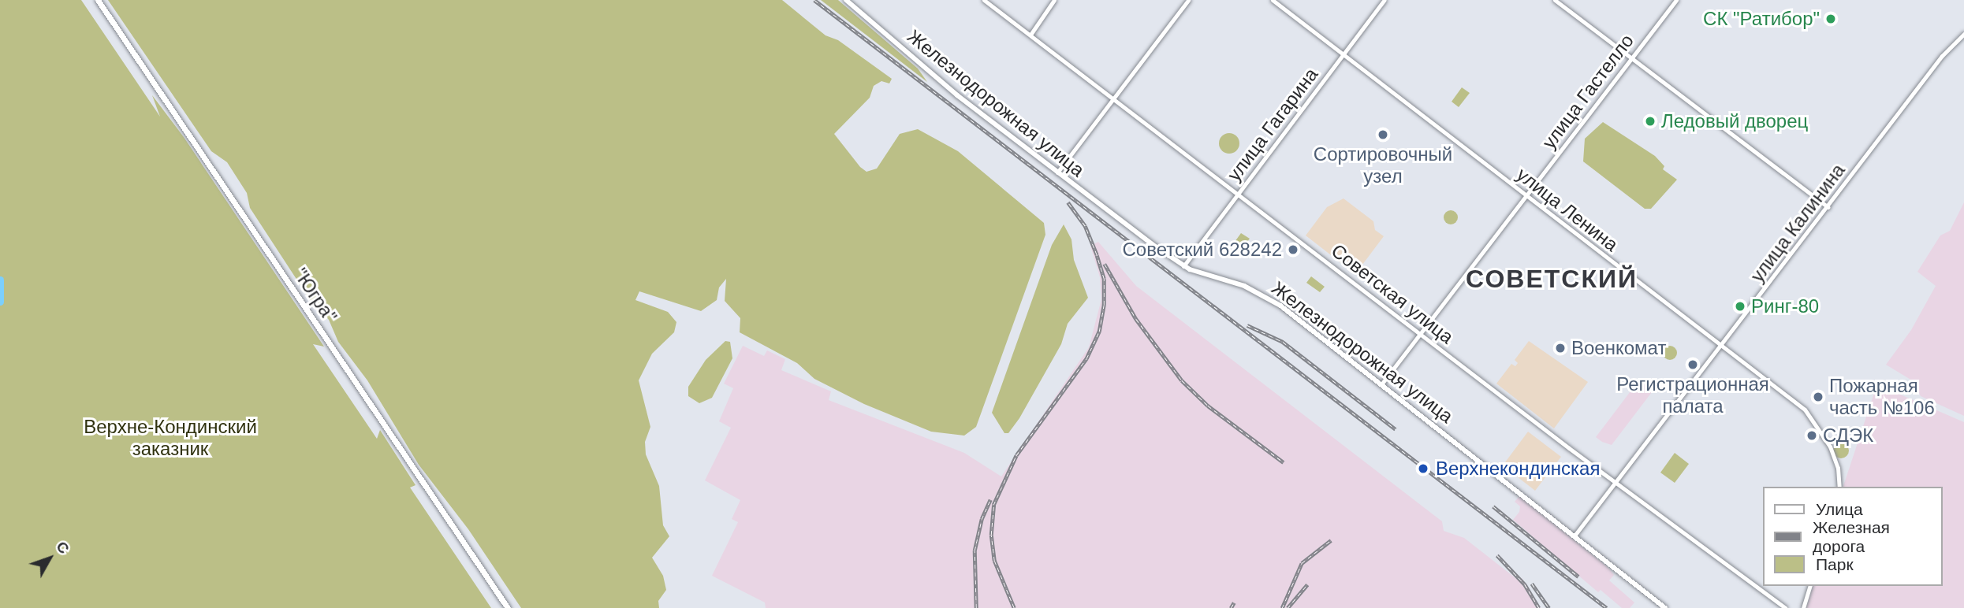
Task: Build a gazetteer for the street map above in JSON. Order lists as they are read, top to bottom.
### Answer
{
  "streets": {
    "highway": ["\"Югра\""],
    "main road": ["Железнодорожная улица"],
    "street": [
      "улица Гастелло",
      "улица Гагарина",
      "улица Ленина",
      "улица Калинина",
      "Советская улица"
    ]
  },
  "crossings": [
    ["улица Гастелло", "Железнодорожная улица"],
    ["улица Гастелло", "улица Ленина"],
    ["улица Гастелло", "Советская улица"],
    ["Железнодорожная улица", "улица Гагарина"],
    ["Железнодорожная улица", "улица Калинина"],
    ["улица Гагарина", "улица Ленина"],
    ["улица Гагарина", "Советская улица"],
    ["улица Ленина", "улица Калинина"],
    ["улица Калинина", "Советская улица"]
  ],
  "districts": ["СОВЕТСКИЙ"],
  "parks": ["Верхне-Кондинский заказник"],
  "places": [
    "СК \"Ратибор\"",
    "Ледовый дворец",
    "Сортировочный узел",
    "Советский 628242",
    "Ринг-80",
    "Военкомат",
    "Регистрационная палата",
    "Пожарная часть №106",
    "СДЭК",
    "Верхнекондинская"
  ],
  "legend": ["Улица", "Железная дорога", "Парк"],
  "north": "top right"
}
